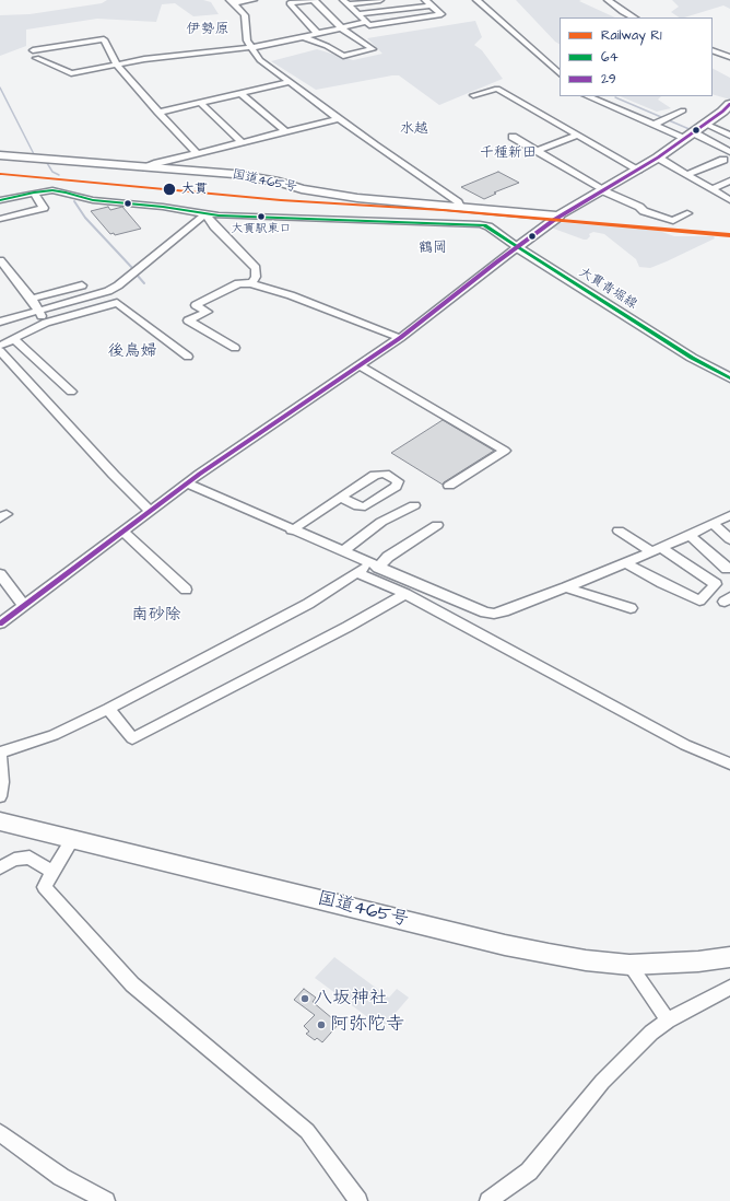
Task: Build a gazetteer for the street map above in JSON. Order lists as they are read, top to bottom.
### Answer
{
  "streets": {
    "highway": ["国道465号"],
    "main road": ["大貫青堀線"]
  },
  "districts": [
    "伊勢原",
    "水越",
    "千種新田",
    "鶴岡",
    "後鳥婦",
    "南砂除"
  ],
  "places": [
    "大貫",
    "大貫駅東口",
    "八坂神社",
    "阿弥陀寺"
  ],
  "lines": ["transit line 29", "rail line R1", "transit line 64"],
  "legend": ["Railway R1", "64", "29"]
}
